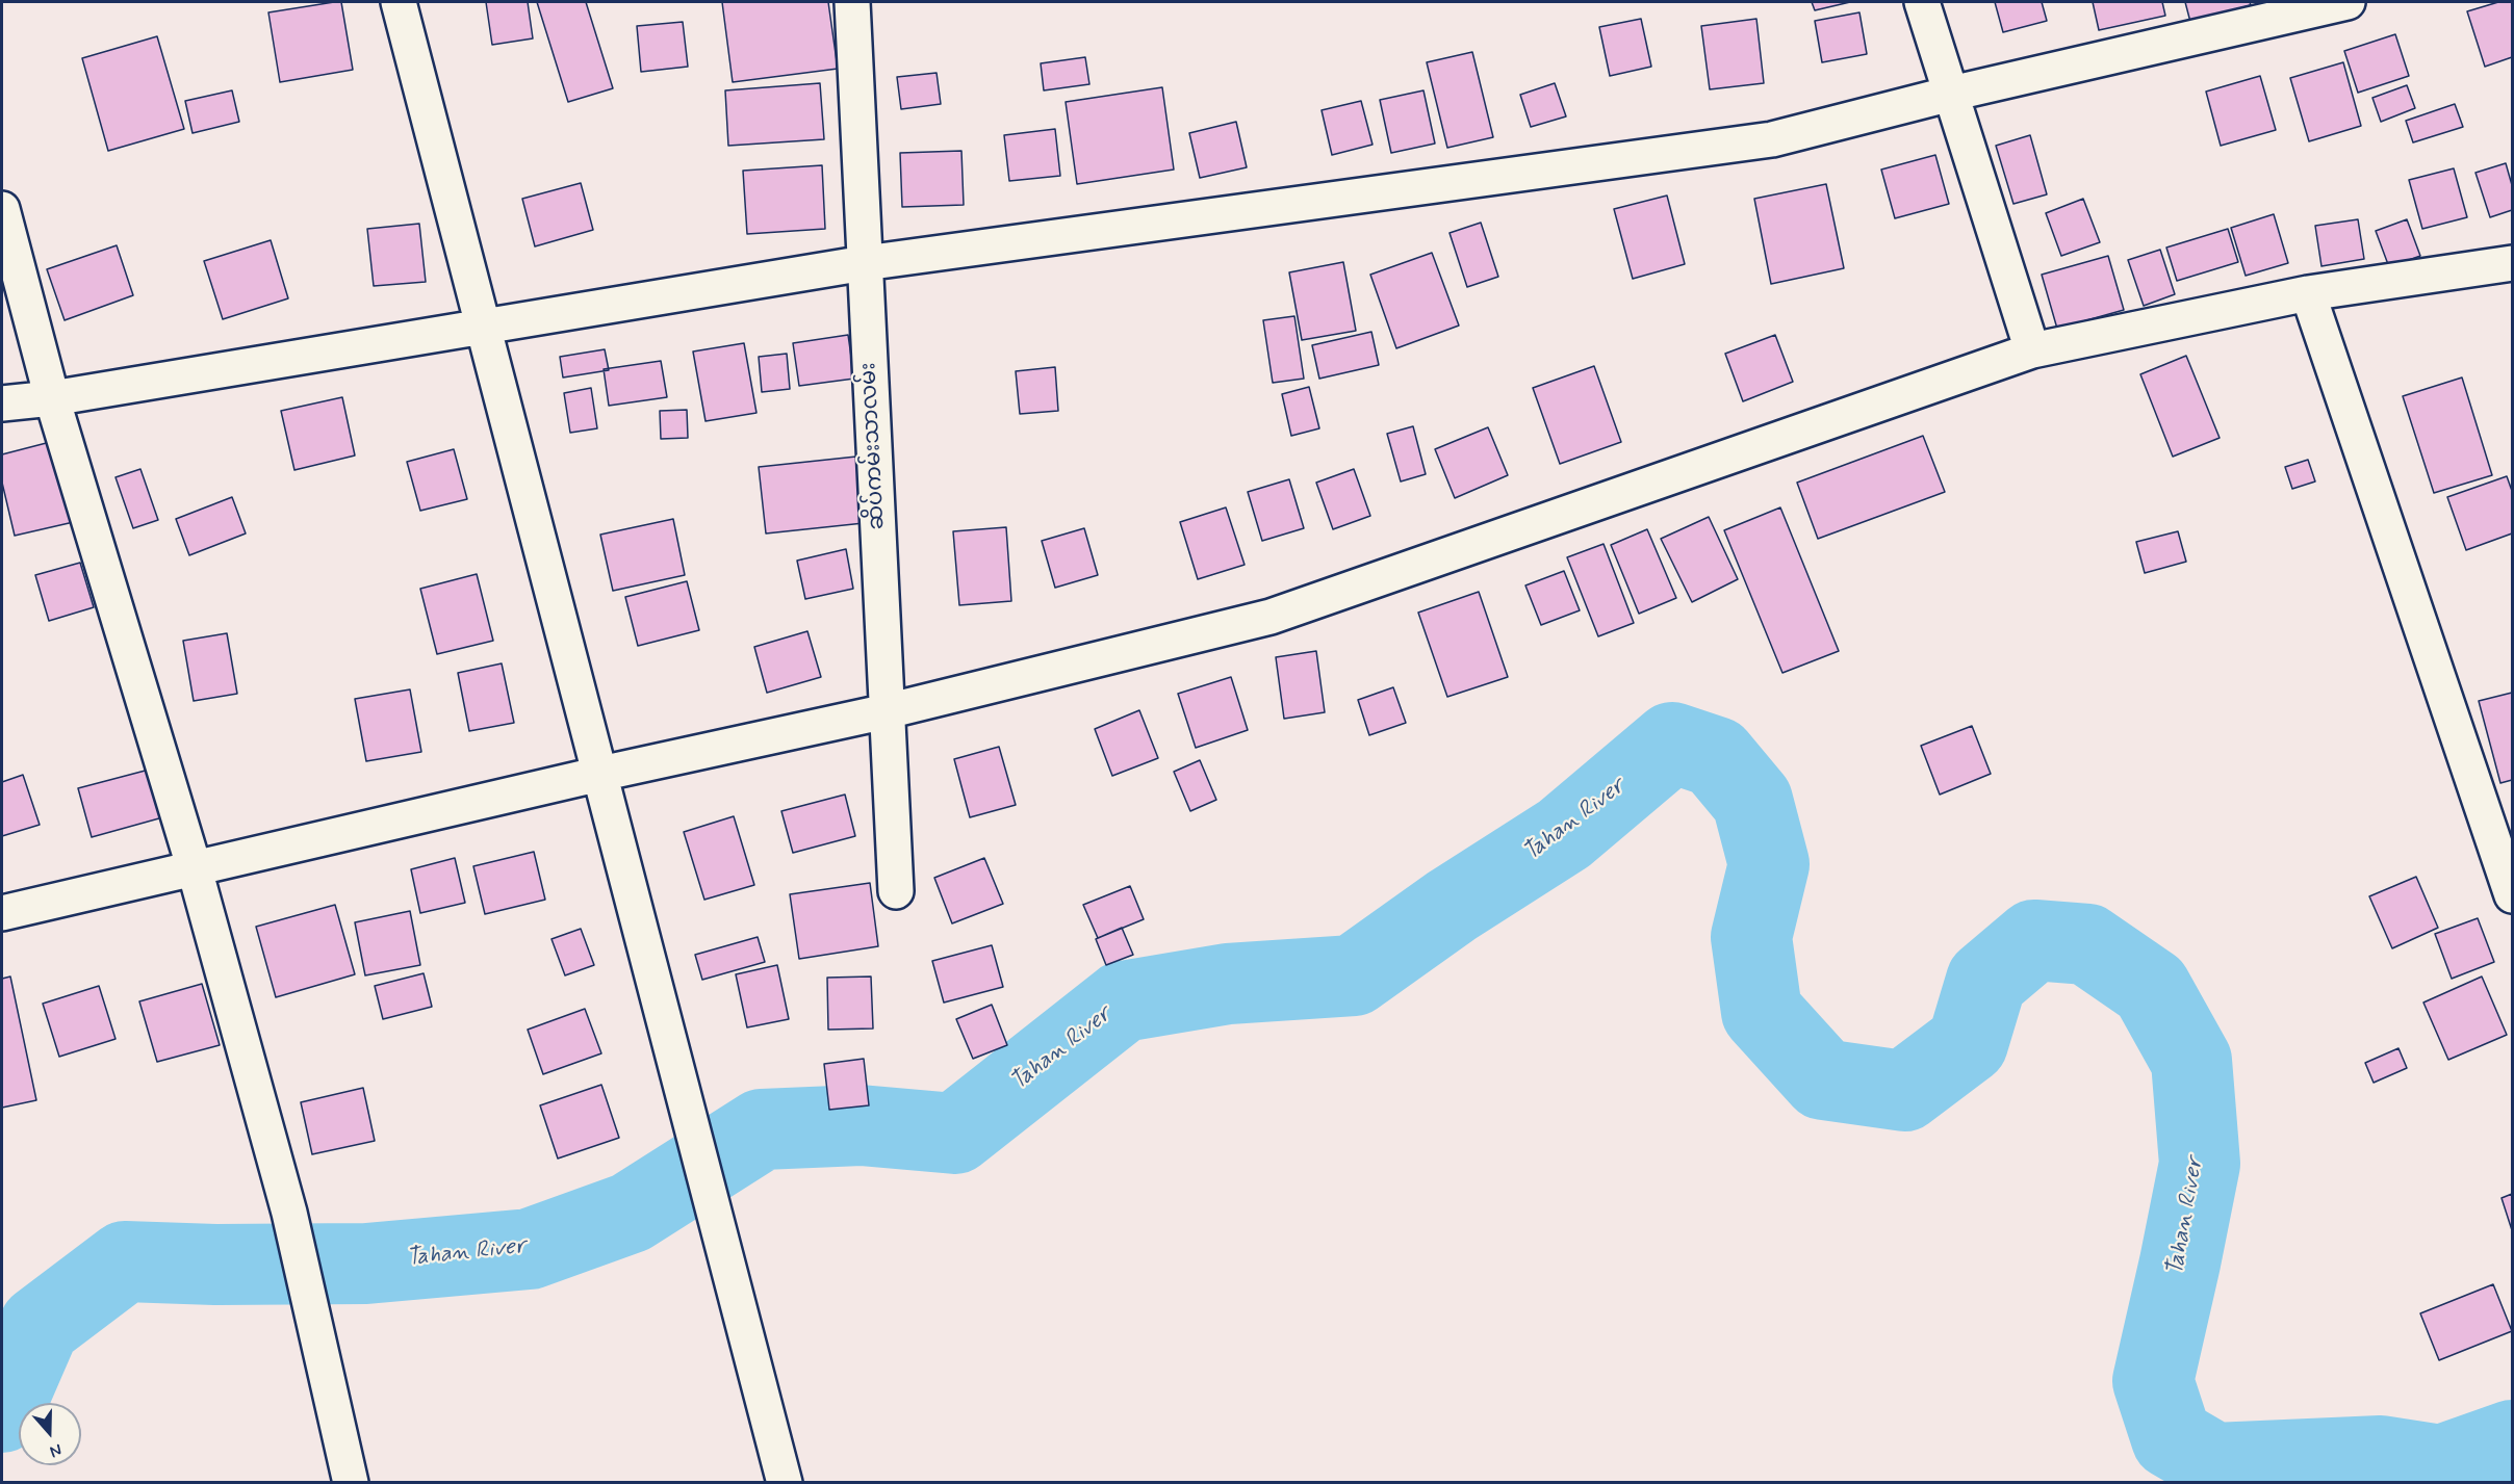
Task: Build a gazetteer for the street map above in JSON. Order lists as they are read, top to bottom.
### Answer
{
  "streets": {
    "street": ["ဆိပ်ကမ်းသာလမ်း"]
  },
  "water": ["Tahan River"],
  "north": "bottom"
}
